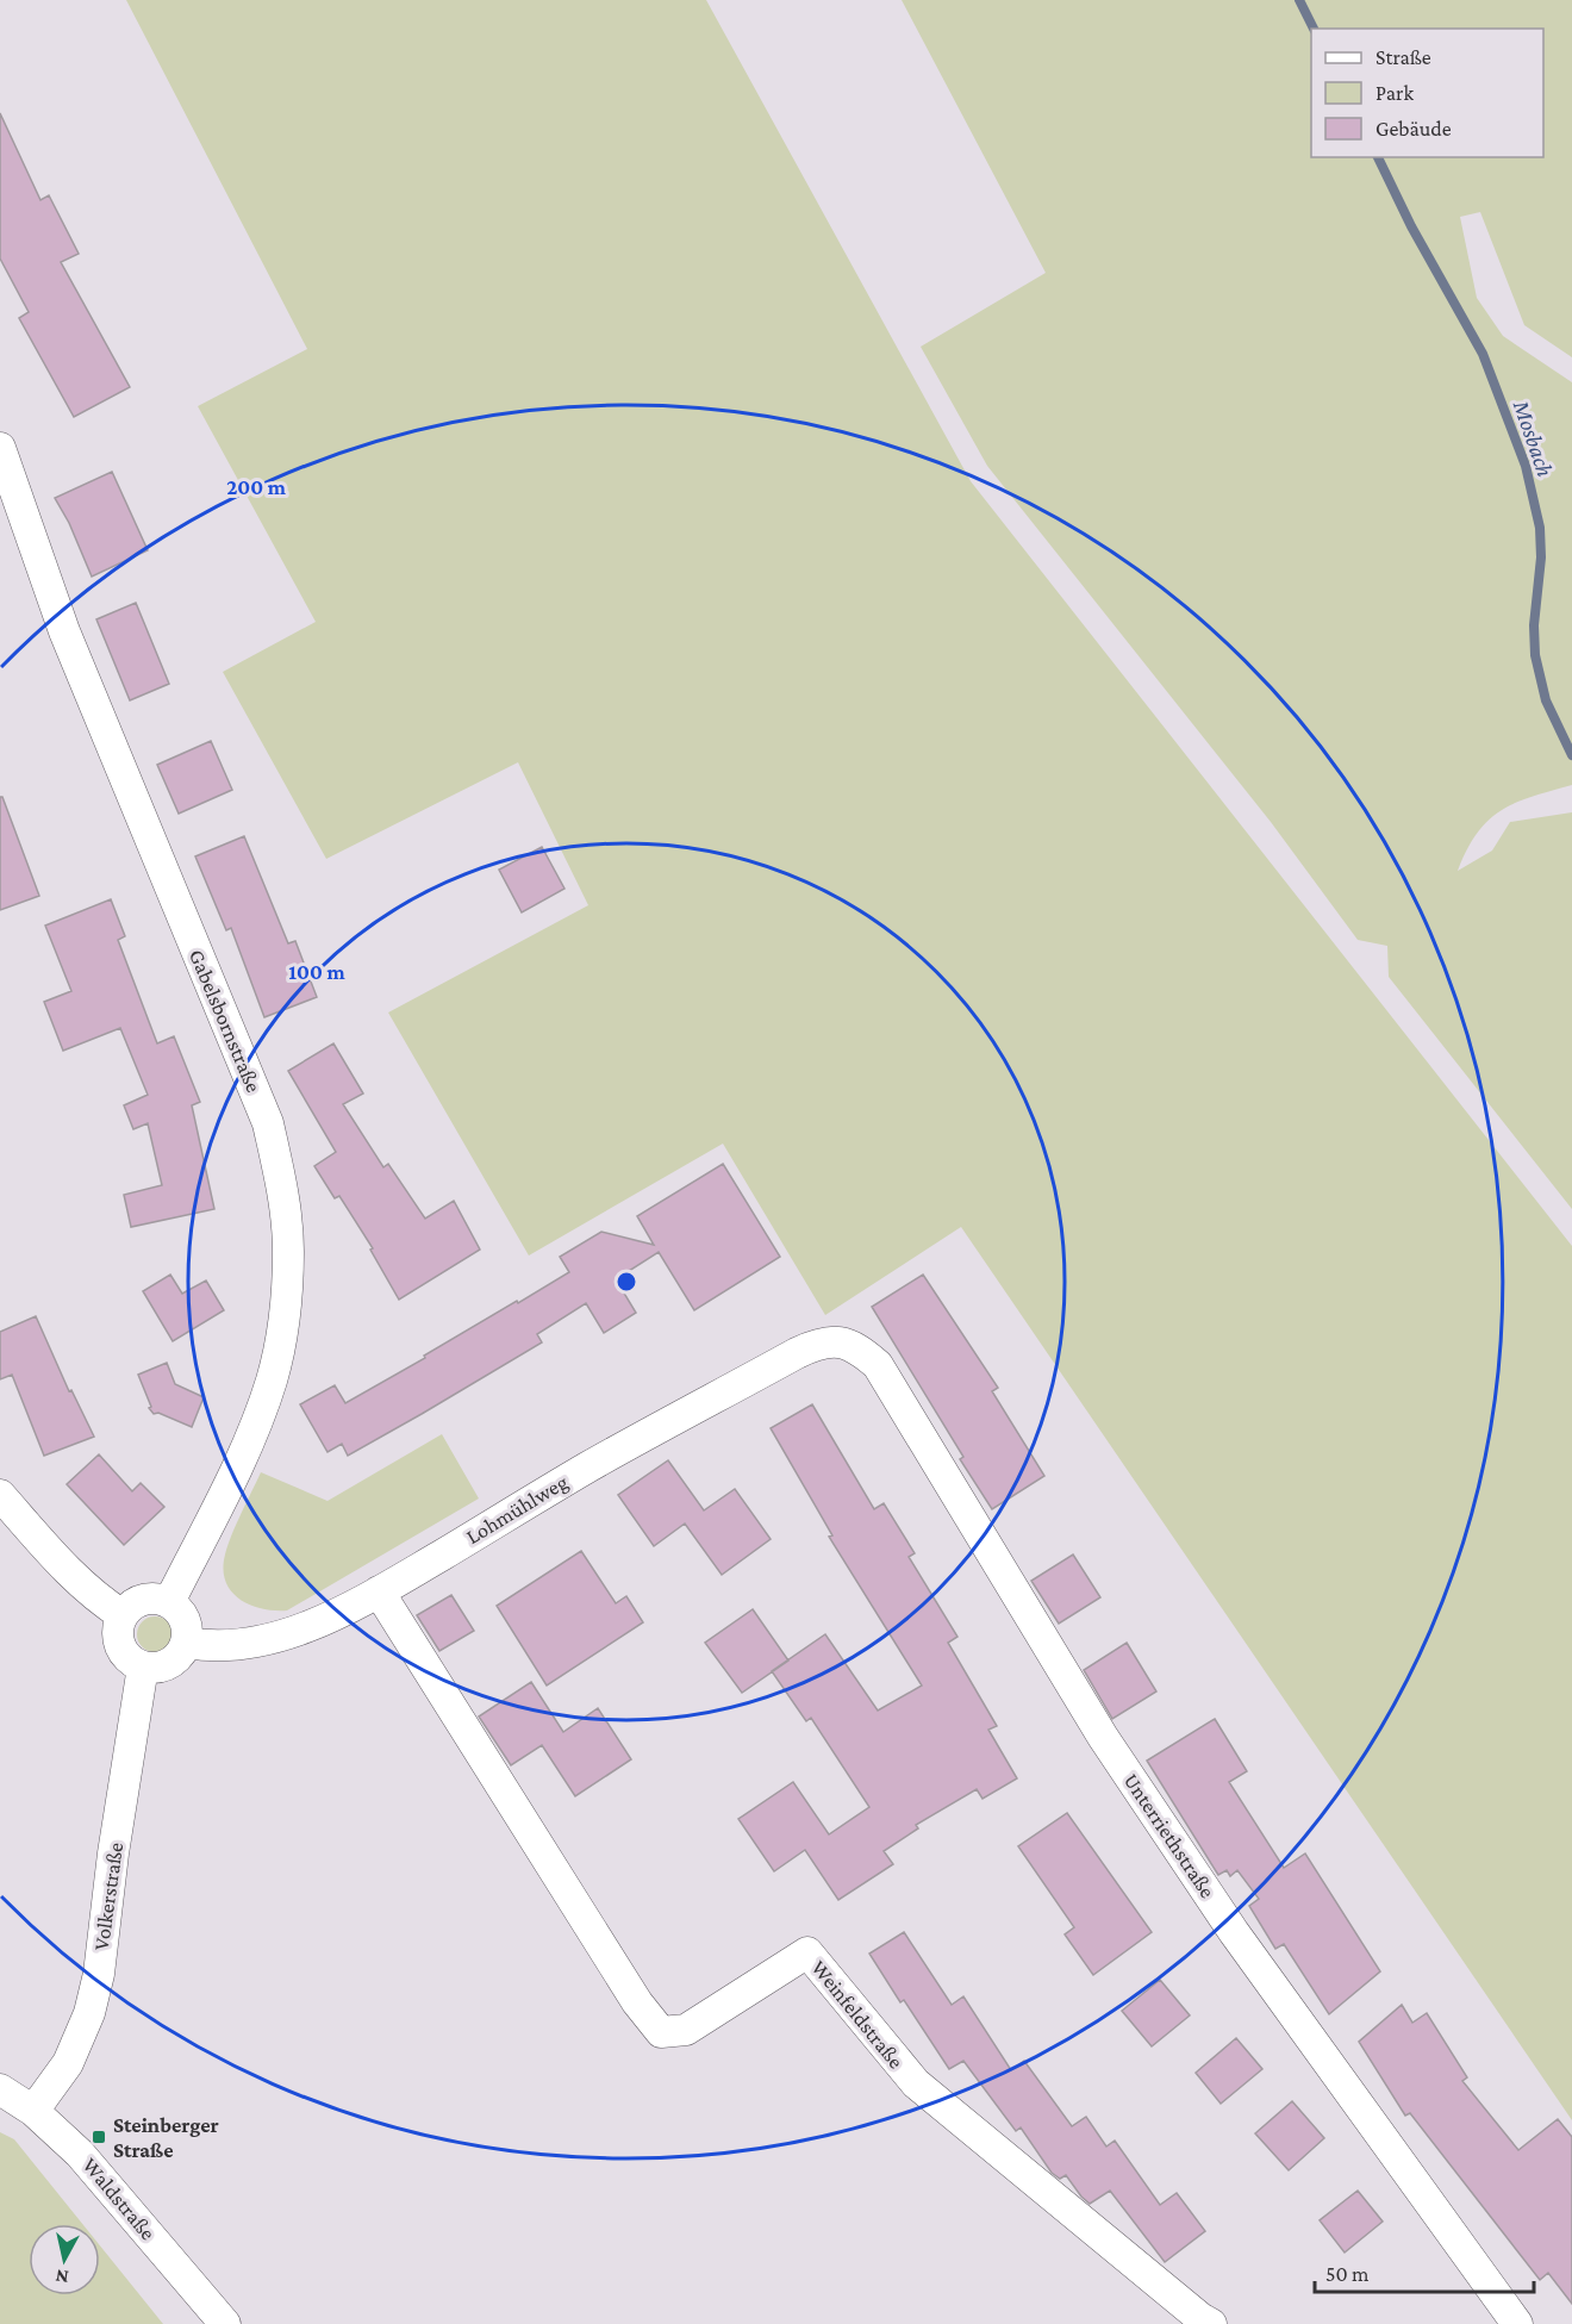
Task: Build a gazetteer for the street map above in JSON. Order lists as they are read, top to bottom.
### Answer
{
  "streets": {
    "street": [
      "Gabelsbornstraße",
      "Lohmühlweg",
      "Unterriethstraße",
      "Volkerstraße",
      "Weinfeldstraße",
      "Waldstraße"
    ]
  },
  "crossings": [
    ["Gabelsbornstraße", "Lohmühlweg"],
    ["Gabelsbornstraße", "Volkerstraße"],
    ["Lohmühlweg", "Unterriethstraße"],
    ["Lohmühlweg", "Volkerstraße"],
    ["Lohmühlweg", "Weinfeldstraße"],
    ["Volkerstraße", "Waldstraße"]
  ],
  "water": ["Mosbach"],
  "places": {
    "transit": ["Steinberger Straße"]
  },
  "legend": ["Straße", "Park", "Gebäude"],
  "scale_bar": "50 m",
  "north": "bottom",
  "rings": ["200 m", "100 m"]
}
